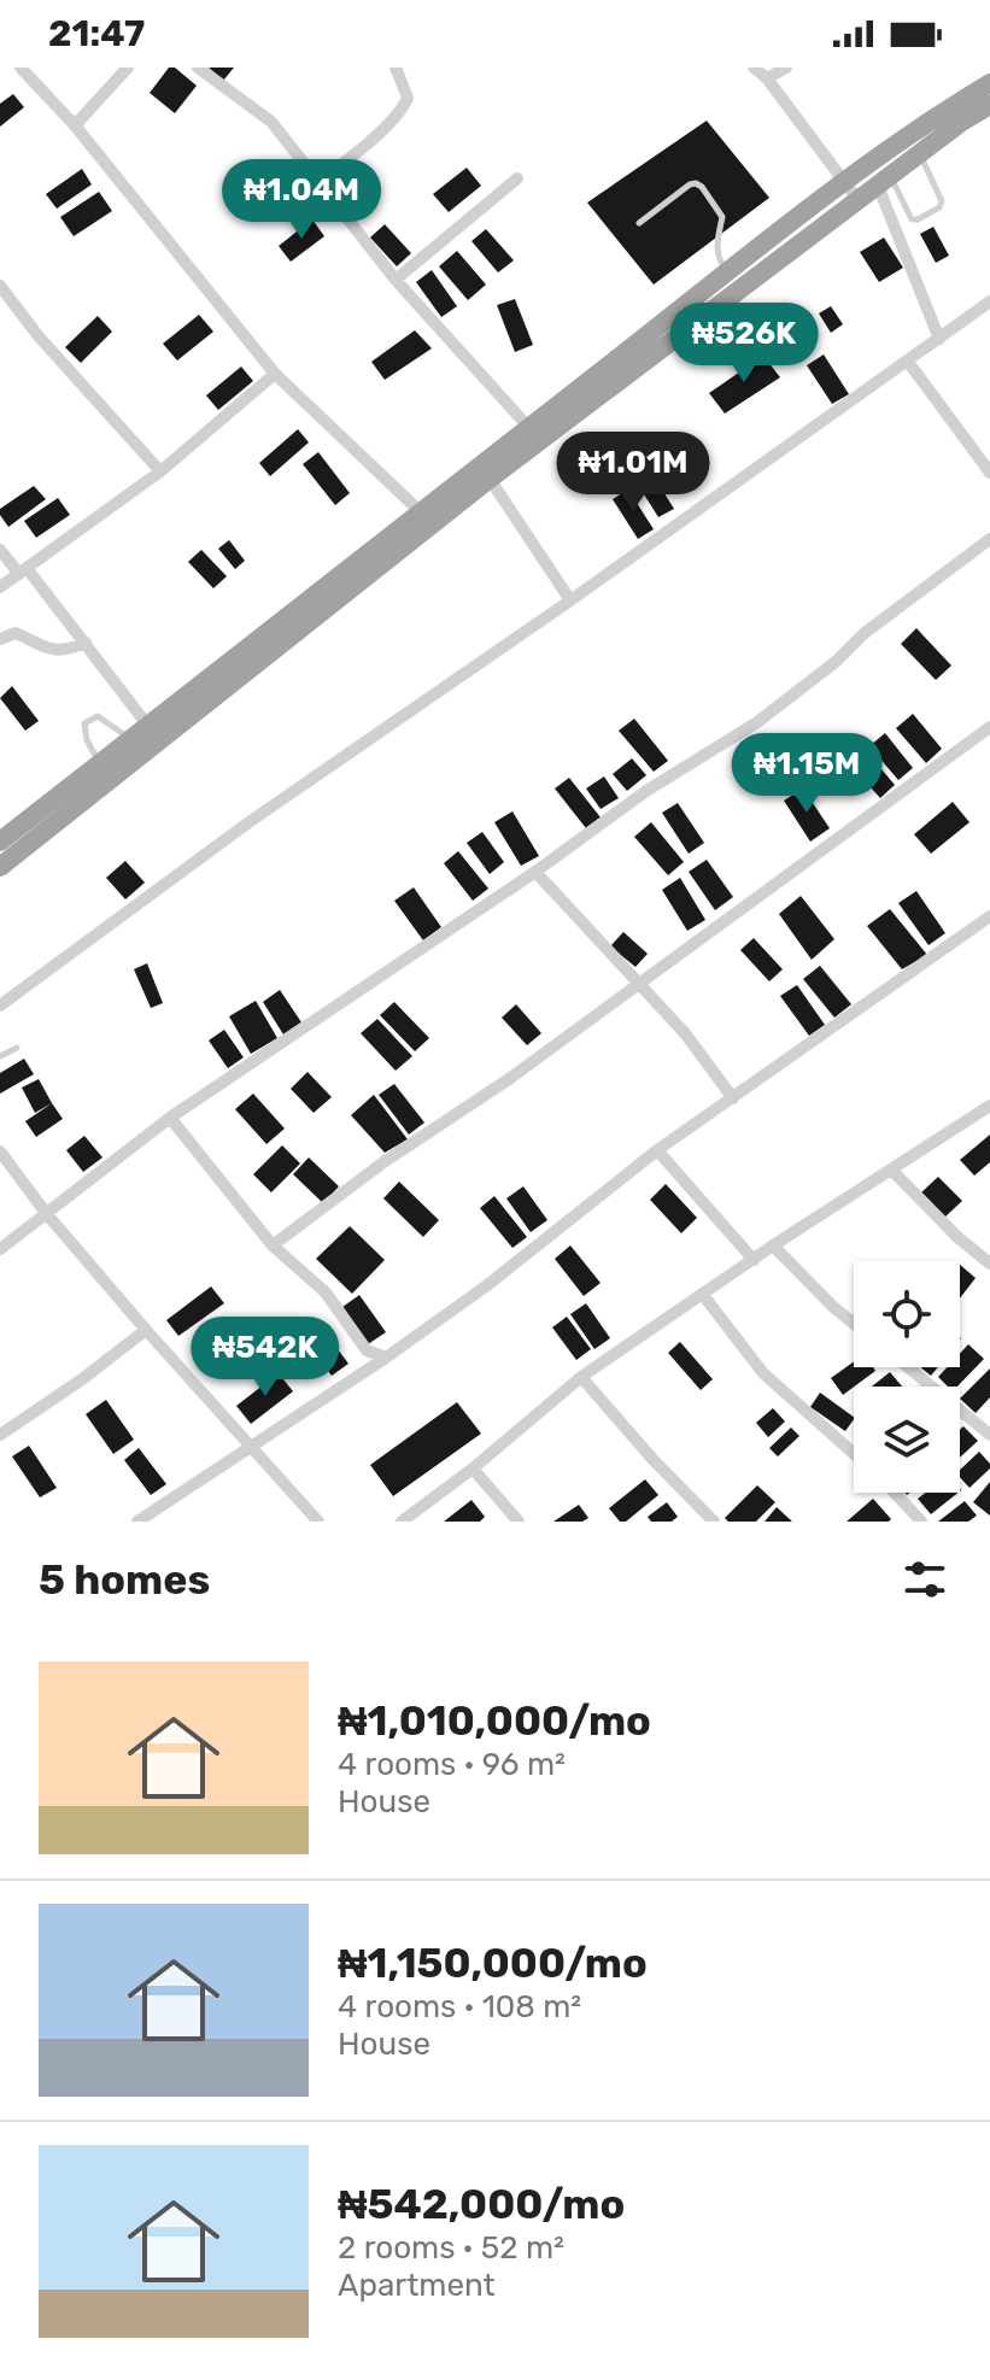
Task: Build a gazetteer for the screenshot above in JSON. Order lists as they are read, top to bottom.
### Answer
{
  "page": {
    "status": "21:47",
    "price": [
      "₦1.04M",
      "₦526K",
      "₦1.01M",
      "₦1.15M",
      "₦542K"
    ],
    "heading": "5 homes",
    "list": [
      {
        "name": "₦1,010,000/mo",
        "note": "4 rooms · 96 m² · House"
      },
      {
        "name": "₦1,150,000/mo",
        "note": "4 rooms · 108 m² · House"
      },
      {
        "name": "₦542,000/mo",
        "note": "2 rooms · 52 m² · Apartment"
      }
    ]
  }
}
